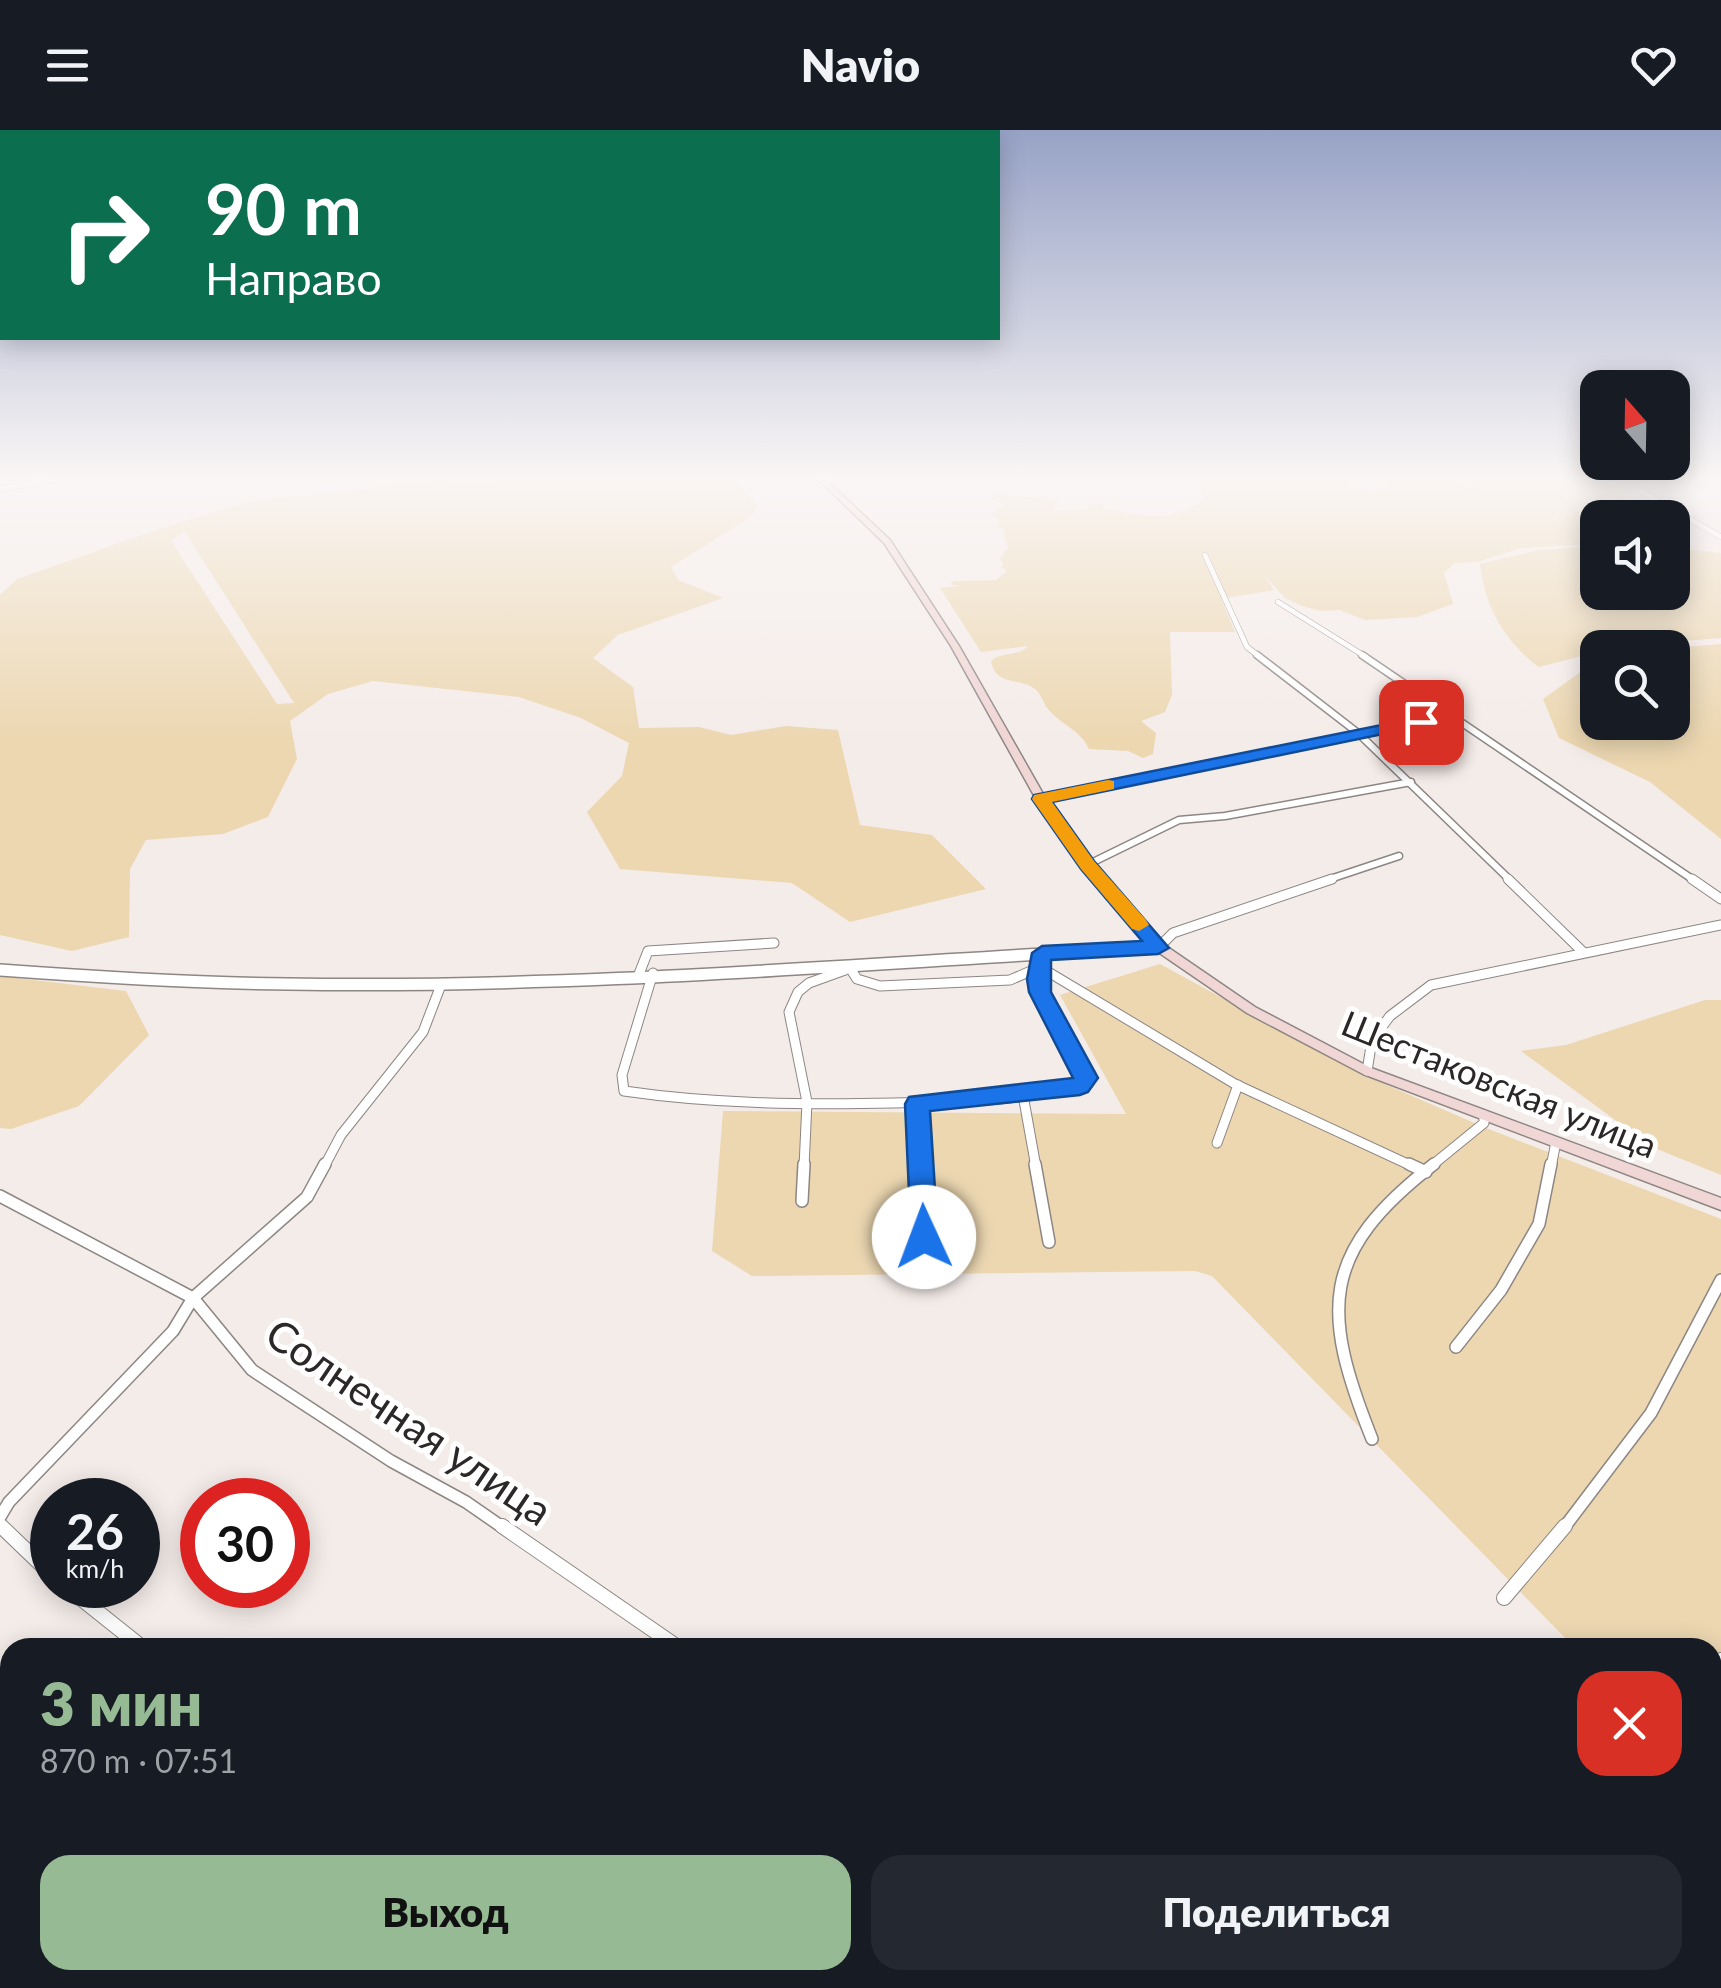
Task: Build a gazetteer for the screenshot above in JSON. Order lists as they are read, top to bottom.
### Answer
{
  "streets": {
    "main road": ["Шестаковская улица"],
    "street": ["Солнечная улица"]
  },
  "north": "top",
  "page": {
    "header": "Navio",
    "turn": ["90 m", "Направо"],
    "speed": "26 km/h",
    "limit": "30",
    "heading": ["3 мин", "870 m · 07:51"],
    "buttons": ["Выход", "Поделиться"]
  }
}
